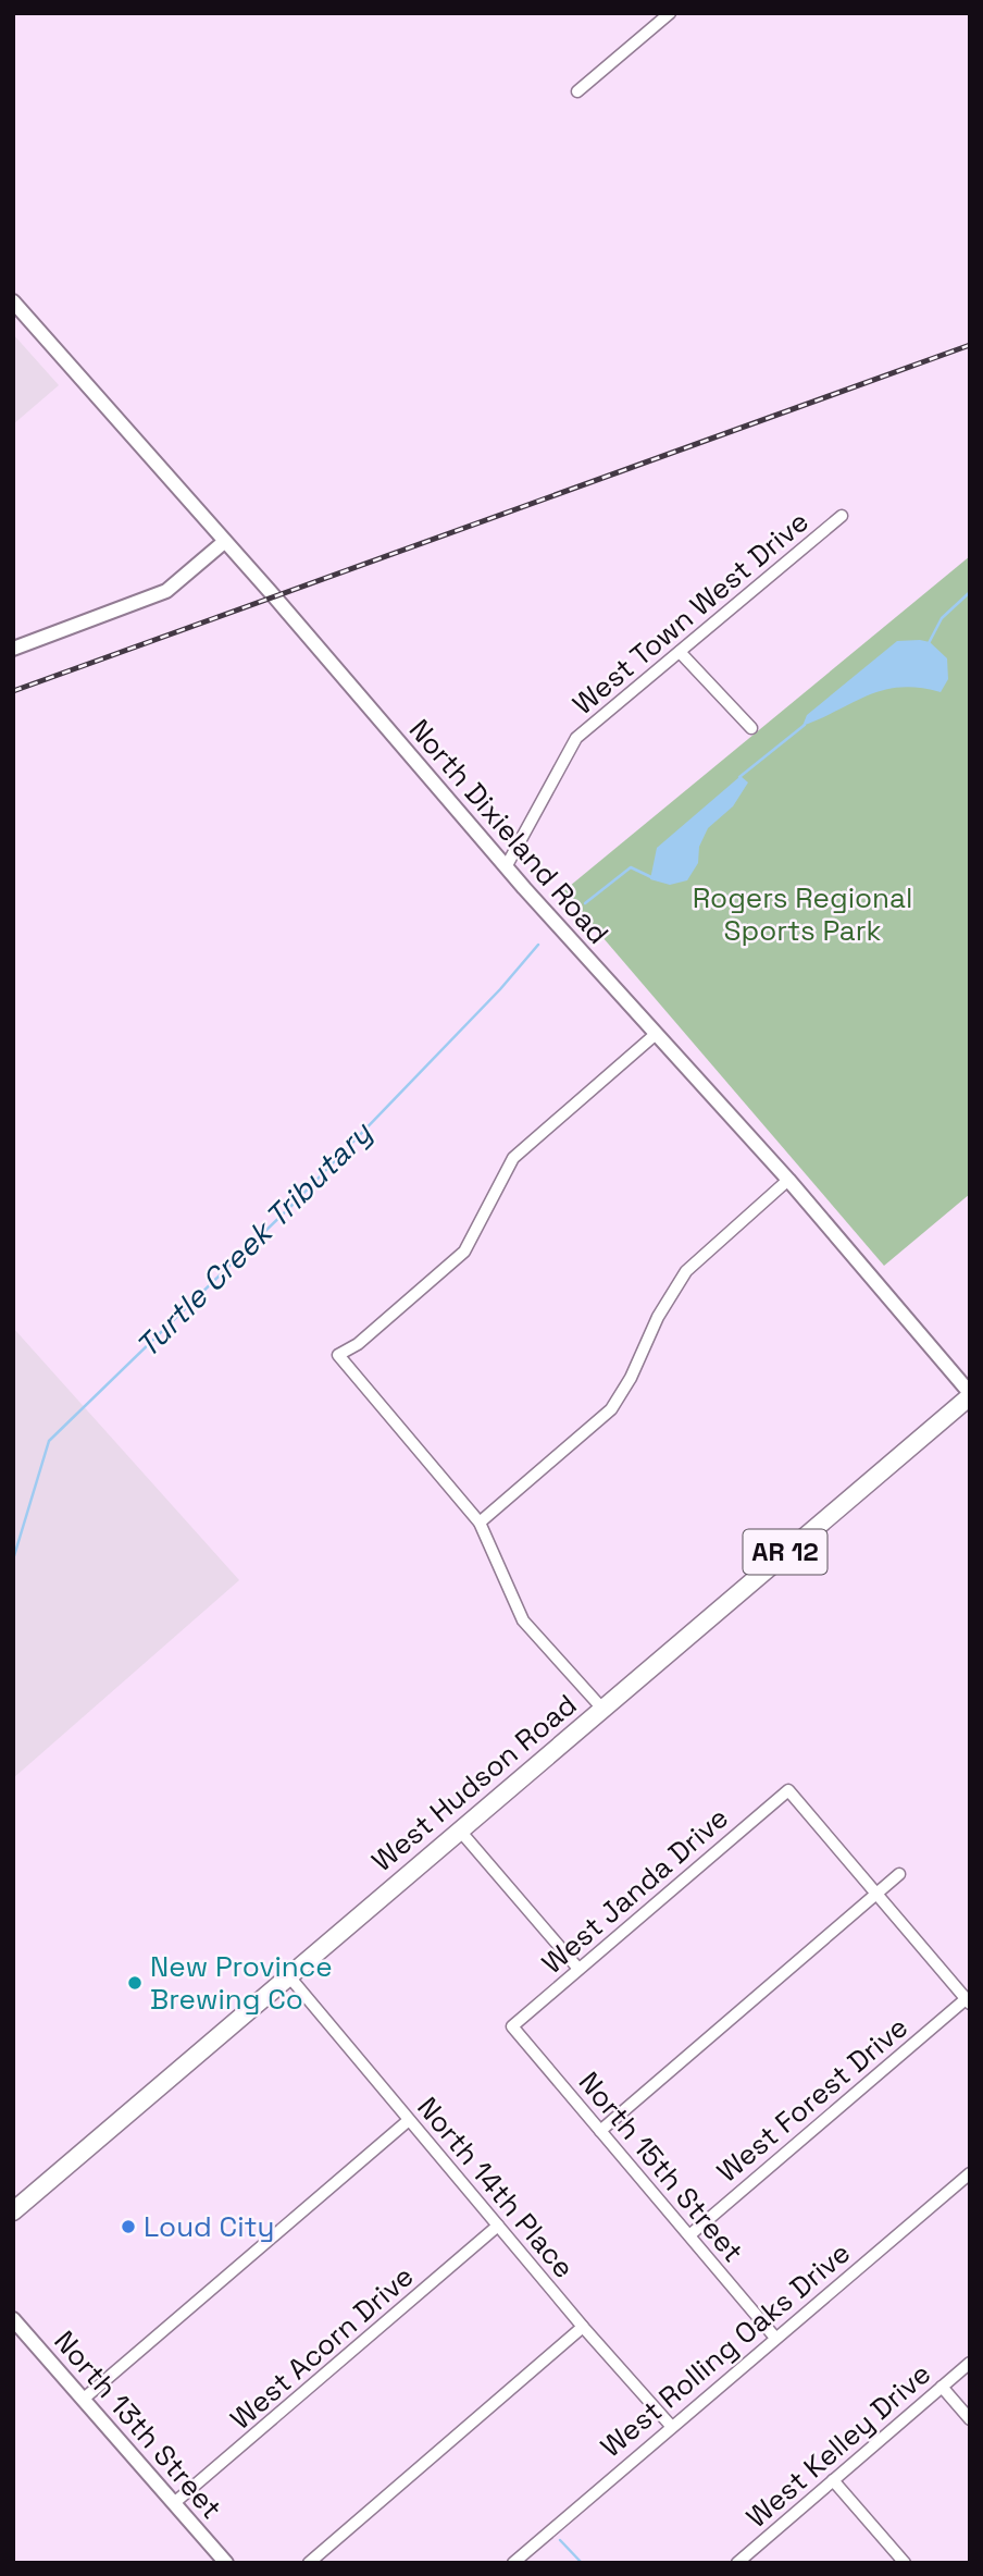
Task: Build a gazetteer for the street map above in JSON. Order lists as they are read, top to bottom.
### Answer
{
  "streets": {
    "highway": ["AR 12", "West Hudson Road"],
    "main road": ["North Dixieland Road", "North 13th Street"],
    "street": [
      "West Town West Drive",
      "West Janda Drive",
      "West Forest Drive",
      "North 15th Street",
      "North 14th Place",
      "West Acorn Drive",
      "West Rolling Oaks Drive",
      "West Kelley Drive"
    ]
  },
  "crossings": [
    ["West Town West Drive", "North Dixieland Road"],
    ["North Dixieland Road", "West Hudson Road"],
    ["West Hudson Road", "North 14th Place"],
    ["West Janda Drive", "North 15th Street"],
    ["West Forest Drive", "North 15th Street"],
    ["North 15th Street", "West Rolling Oaks Drive"],
    ["North 14th Place", "West Acorn Drive"],
    ["North 14th Place", "West Rolling Oaks Drive"],
    ["West Acorn Drive", "North 13th Street"]
  ],
  "water": ["Turtle Creek Tributary"],
  "parks": ["Rogers Regional Sports Park"],
  "places": ["New Province Brewing Co", "Loud City"]
}
